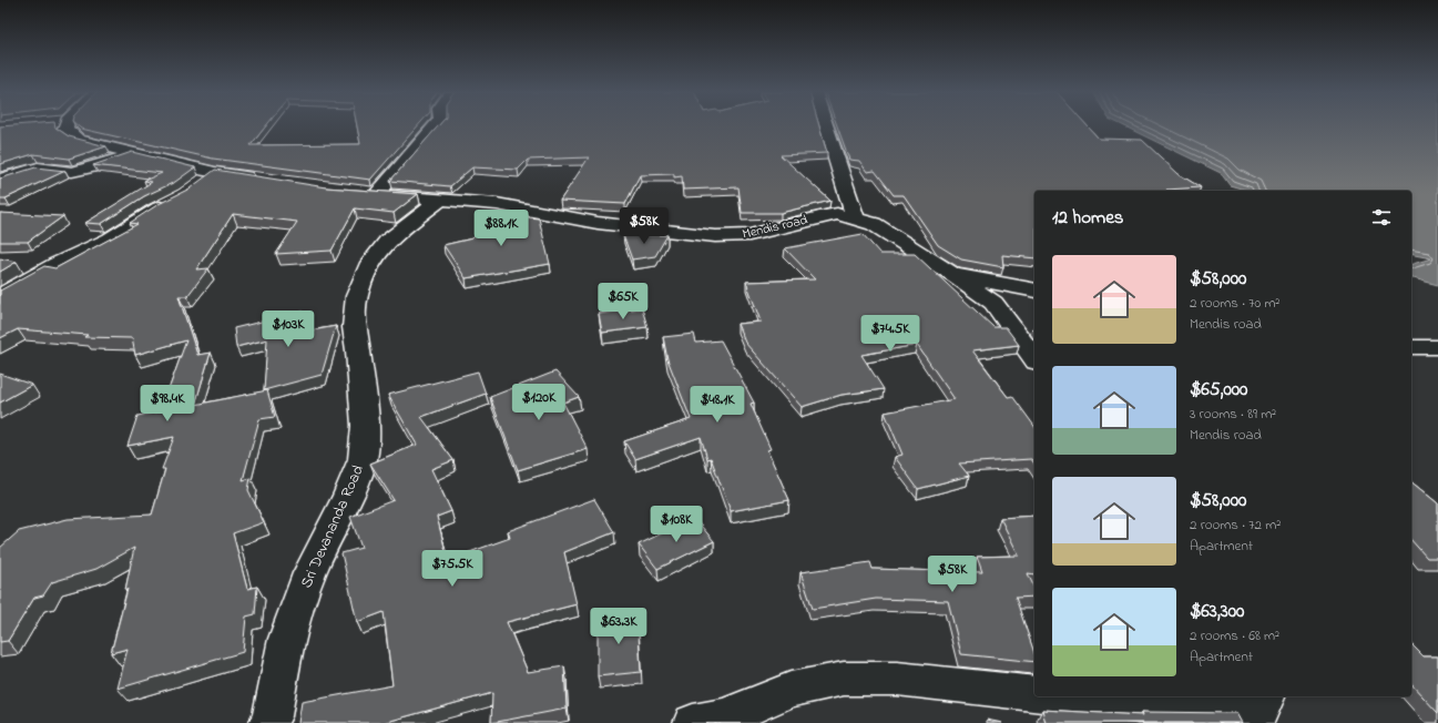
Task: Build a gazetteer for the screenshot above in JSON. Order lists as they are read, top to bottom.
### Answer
{
  "streets": {
    "street": ["Mendis road", "Sri Devananda Road"]
  },
  "crossings": [
    ["Mendis road", "Sri Devananda Road"]
  ],
  "page": {
    "heading": "12 homes",
    "price": [
      "$58K",
      "$88.1K",
      "$65K",
      "$103K",
      "$74.5K",
      "$120K",
      "$98.4K",
      "$48.1K",
      "$108K",
      "$75.5K",
      "$58K",
      "$63.3K"
    ],
    "list": [
      {
        "name": "$58,000",
        "note": "2 rooms · 70 m² · Mendis road"
      },
      {
        "name": "$65,000",
        "note": "3 rooms · 89 m² · Mendis road"
      },
      {
        "name": "$58,000",
        "note": "2 rooms · 72 m² · Apartment"
      },
      {
        "name": "$63,300",
        "note": "2 rooms · 68 m² · Apartment"
      }
    ]
  }
}
